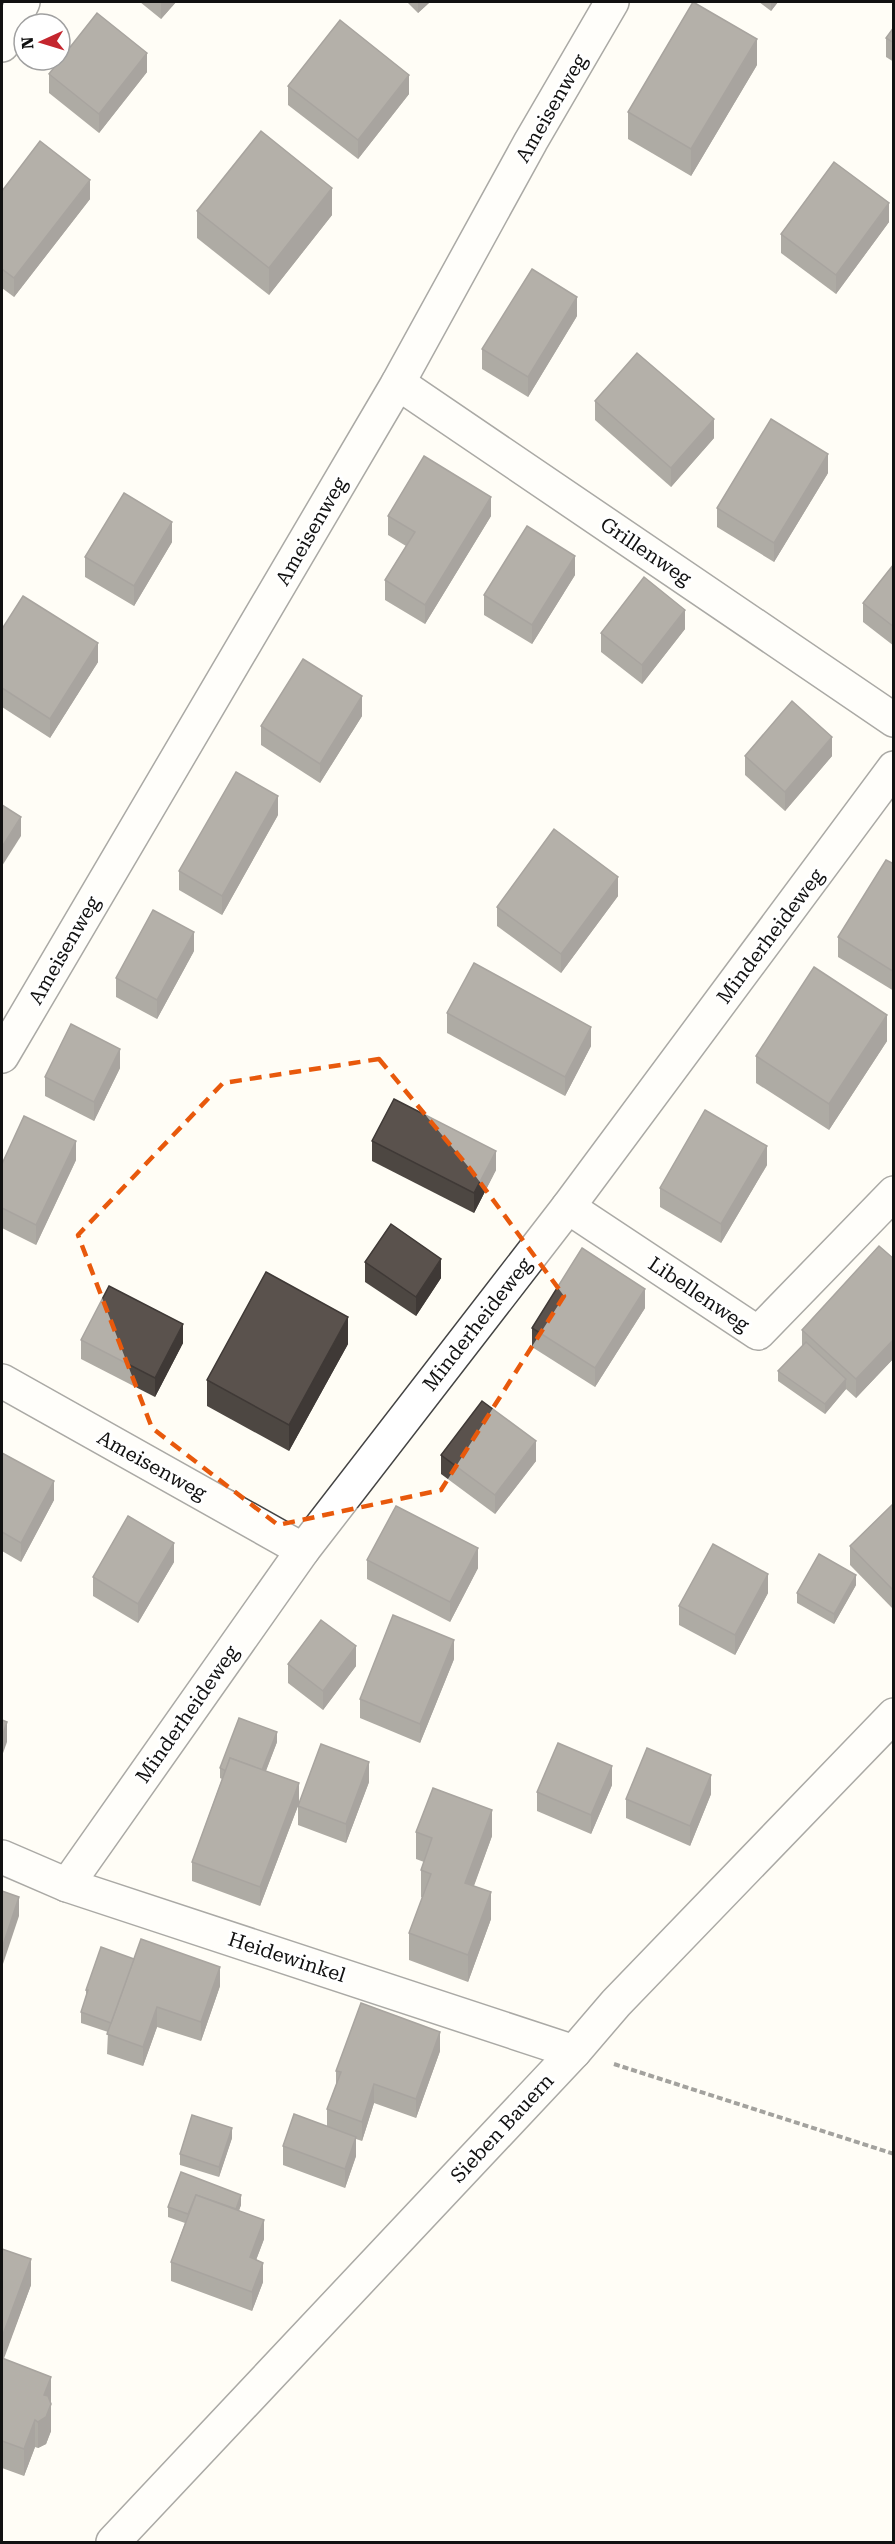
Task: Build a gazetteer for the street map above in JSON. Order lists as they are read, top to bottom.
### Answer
{
  "streets": {
    "street": [
      "Ameisenweg",
      "Grillenweg",
      "Minderheideweg",
      "Libellenweg",
      "Heidewinkel",
      "Sieben Bauern"
    ]
  },
  "crossings": [
    ["Ameisenweg", "Grillenweg"],
    ["Ameisenweg", "Minderheideweg"],
    ["Minderheideweg", "Libellenweg"],
    ["Minderheideweg", "Heidewinkel"],
    ["Heidewinkel", "Sieben Bauern"]
  ],
  "north": "left"
}
